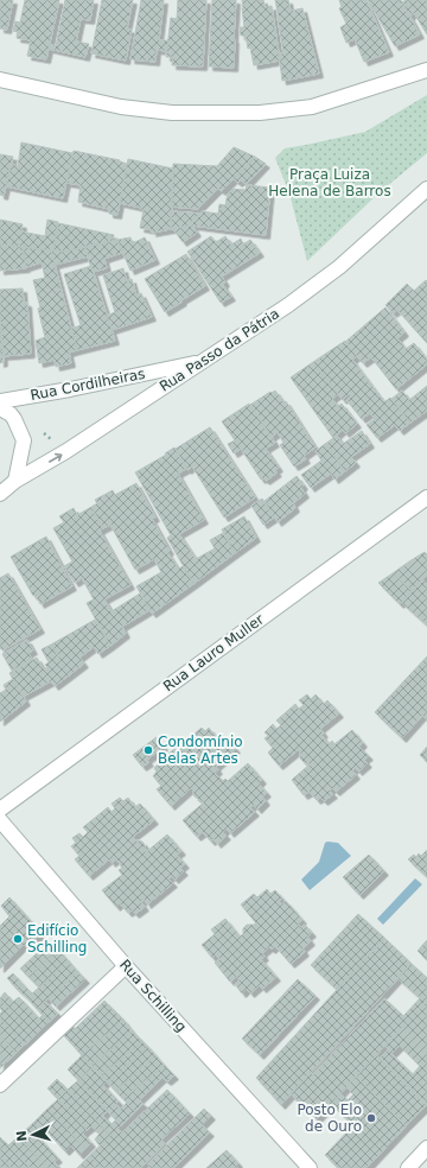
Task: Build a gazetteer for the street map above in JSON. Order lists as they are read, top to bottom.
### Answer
{
  "streets": {
    "street": [
      "Rua Passo da Pátria",
      "Rua Cordilheiras",
      "Rua Lauro Muller",
      "Rua Schilling"
    ]
  },
  "crossings": [
    ["Rua Passo da Pátria", "Rua Cordilheiras"]
  ],
  "one_way": ["Rua Passo da Pátria"],
  "parks": ["Praça Luiza Helena de Barros"],
  "places": ["Condomínio Belas Artes", "Edifício Schilling", "Posto Elo de Ouro"],
  "north": "left"
}
